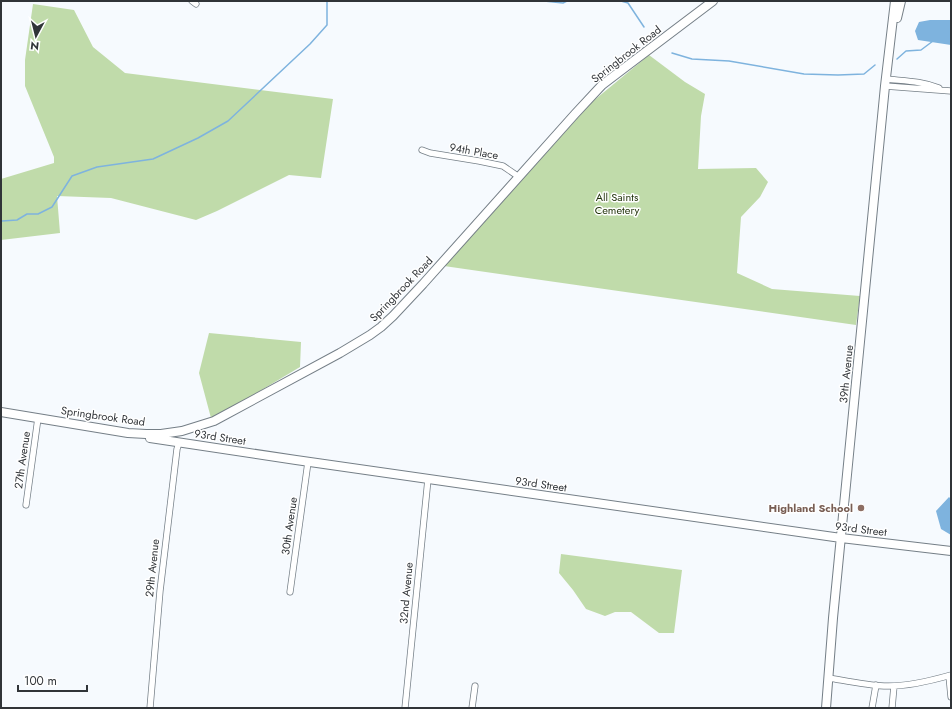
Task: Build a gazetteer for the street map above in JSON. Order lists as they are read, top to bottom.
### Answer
{
  "streets": {
    "street": [
      "Springbrook Road",
      "94th Place",
      "39th Avenue",
      "93rd Street",
      "27th Avenue",
      "30th Avenue",
      "29th Avenue",
      "32nd Avenue"
    ]
  },
  "crossings": [
    ["Springbrook Road", "94th Place"],
    ["Springbrook Road", "93rd Street"],
    ["Springbrook Road", "27th Avenue"],
    ["Springbrook Road", "29th Avenue"],
    ["39th Avenue", "93rd Street"],
    ["93rd Street", "30th Avenue"],
    ["93rd Street", "29th Avenue"],
    ["93rd Street", "32nd Avenue"]
  ],
  "parks": ["All Saints Cemetery"],
  "places": ["Highland School"],
  "scale_bar": "100 m",
  "north": "bottom"
}
